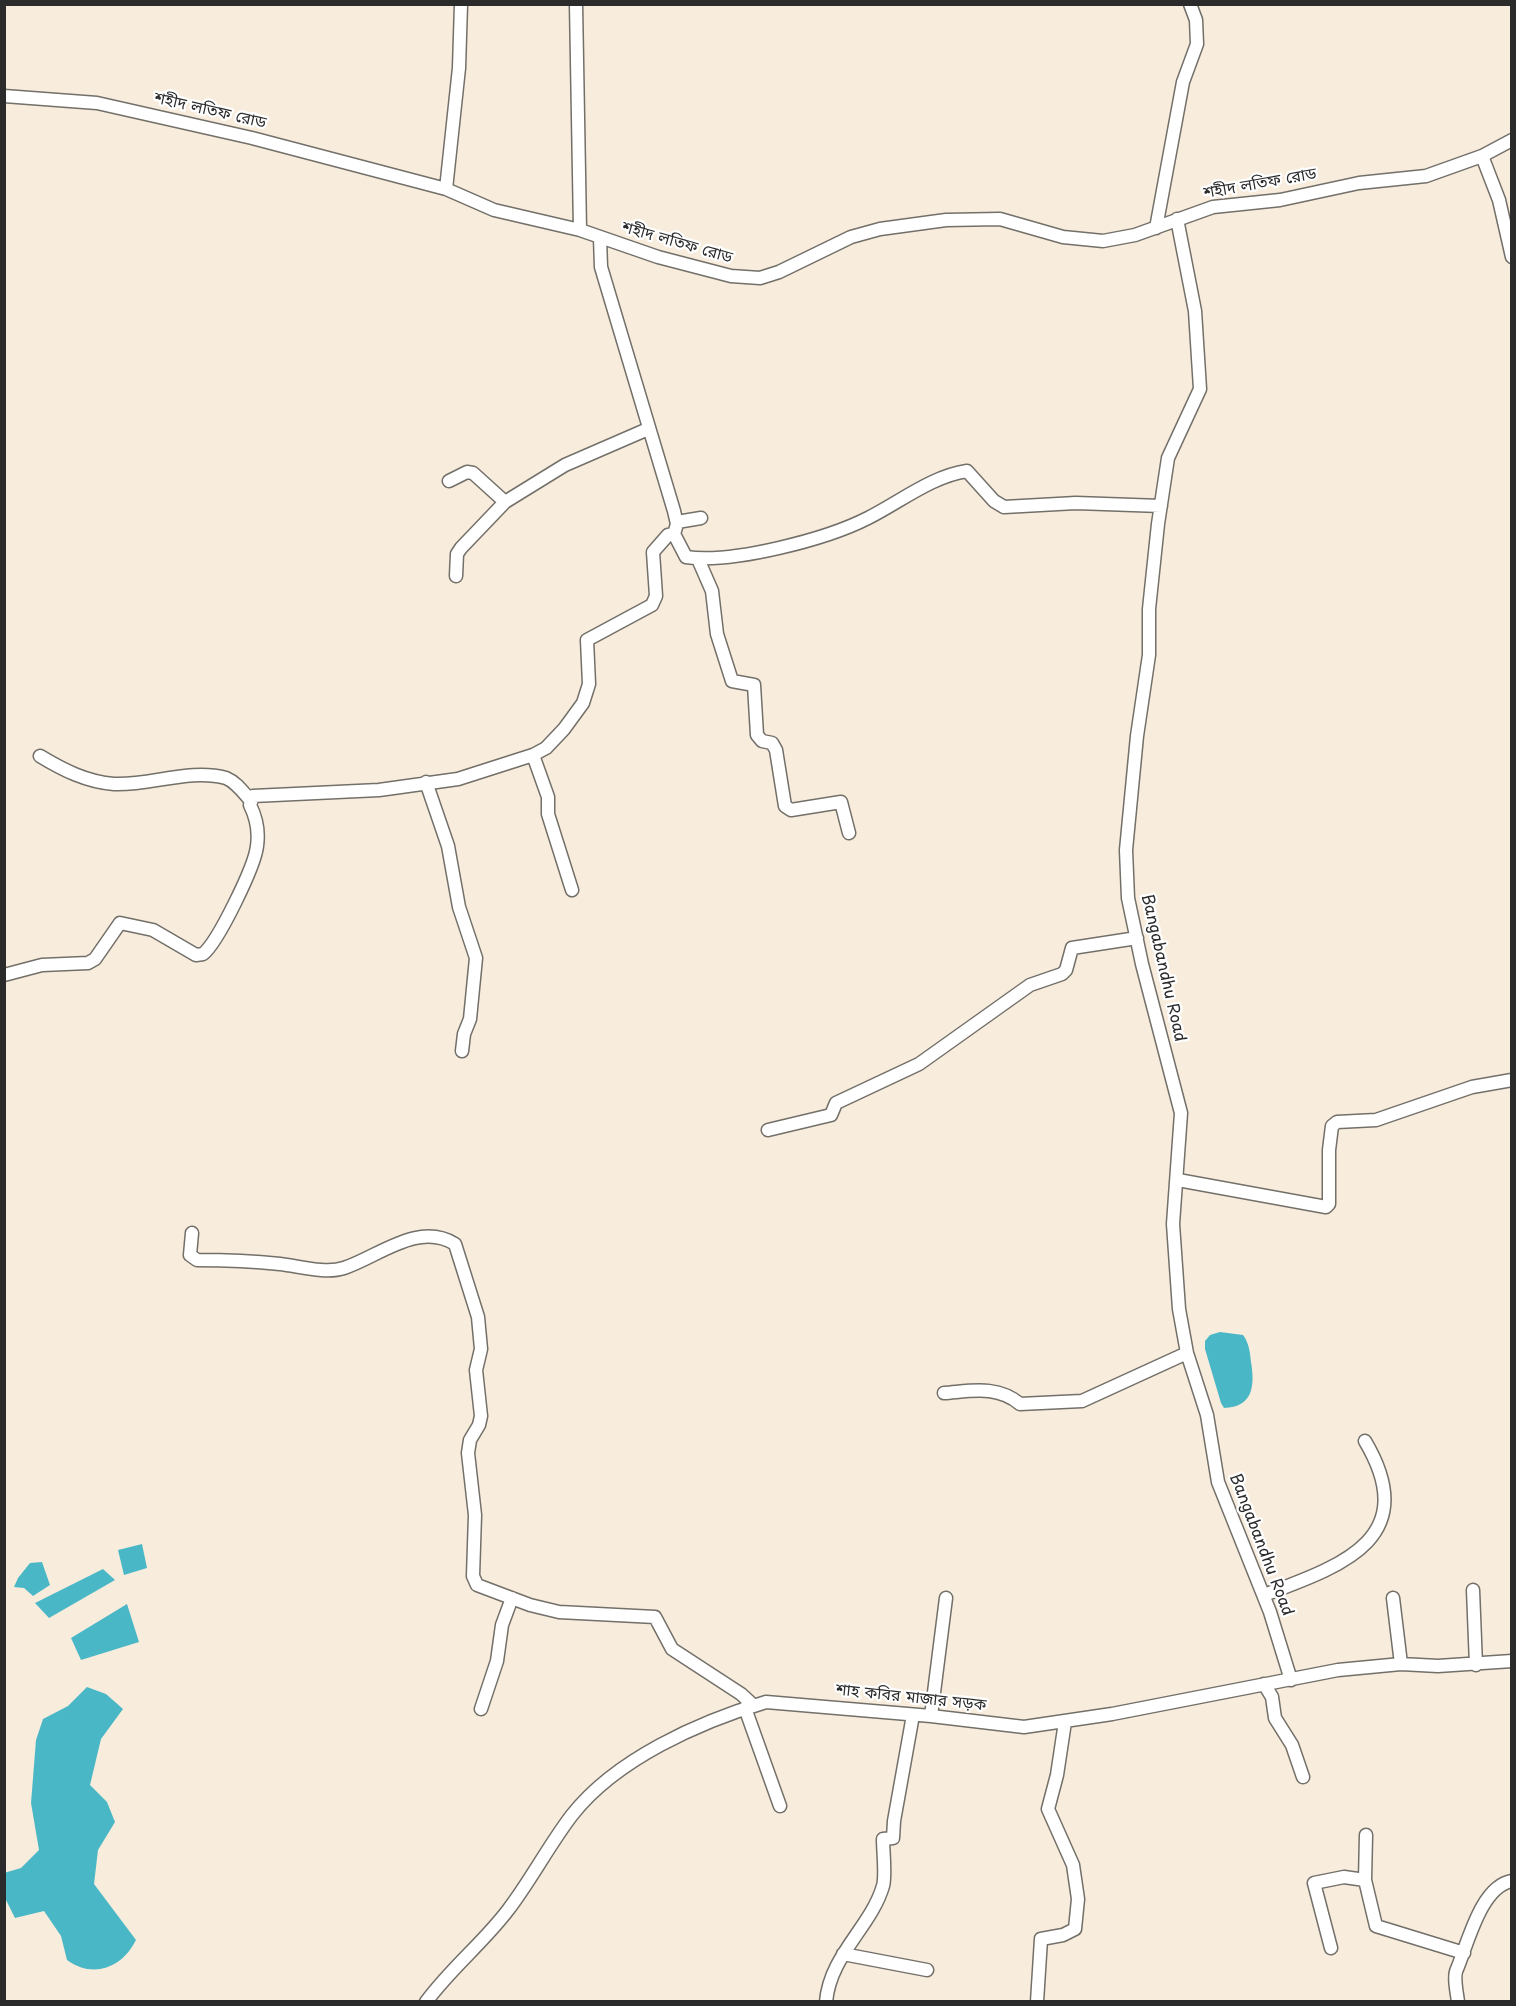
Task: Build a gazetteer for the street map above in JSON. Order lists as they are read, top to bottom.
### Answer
{
  "streets": {
    "street": ["শহীদ লতিফ রোড", "Bangabandhu Road", "শাহ কবির মাজার সড়ক"]
  },
  "crossings": [
    ["শহীদ লতিফ রোড", "Bangabandhu Road"],
    ["Bangabandhu Road", "শাহ কবির মাজার সড়ক"]
  ]
}
